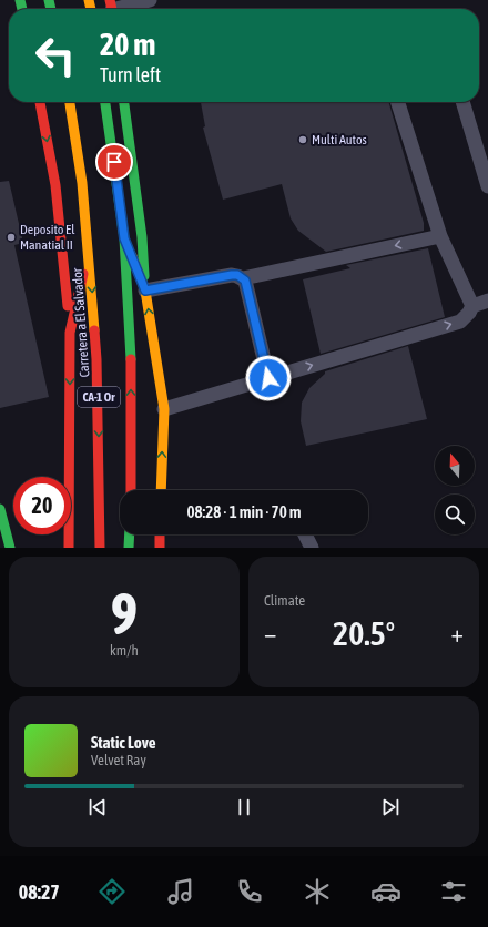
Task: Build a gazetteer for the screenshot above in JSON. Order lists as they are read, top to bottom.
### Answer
{
  "streets": {
    "main road": ["Carretera a El Salvador", "CA-1 Or"]
  },
  "places": ["Multi Autos", "Deposito El Manatial II"],
  "north": "top",
  "page": {
    "turn": ["20 m", "Turn left"],
    "limit": "20",
    "trip": "08:28 · 1 min · 70 m",
    "tile": [
      ["9", "km/h"],
      "Climate"
    ],
    "heat": ["−", "20.5°", "+"],
    "song": ["Static Love", "Velvet Ray"],
    "tabs": "08:27"
  }
}
